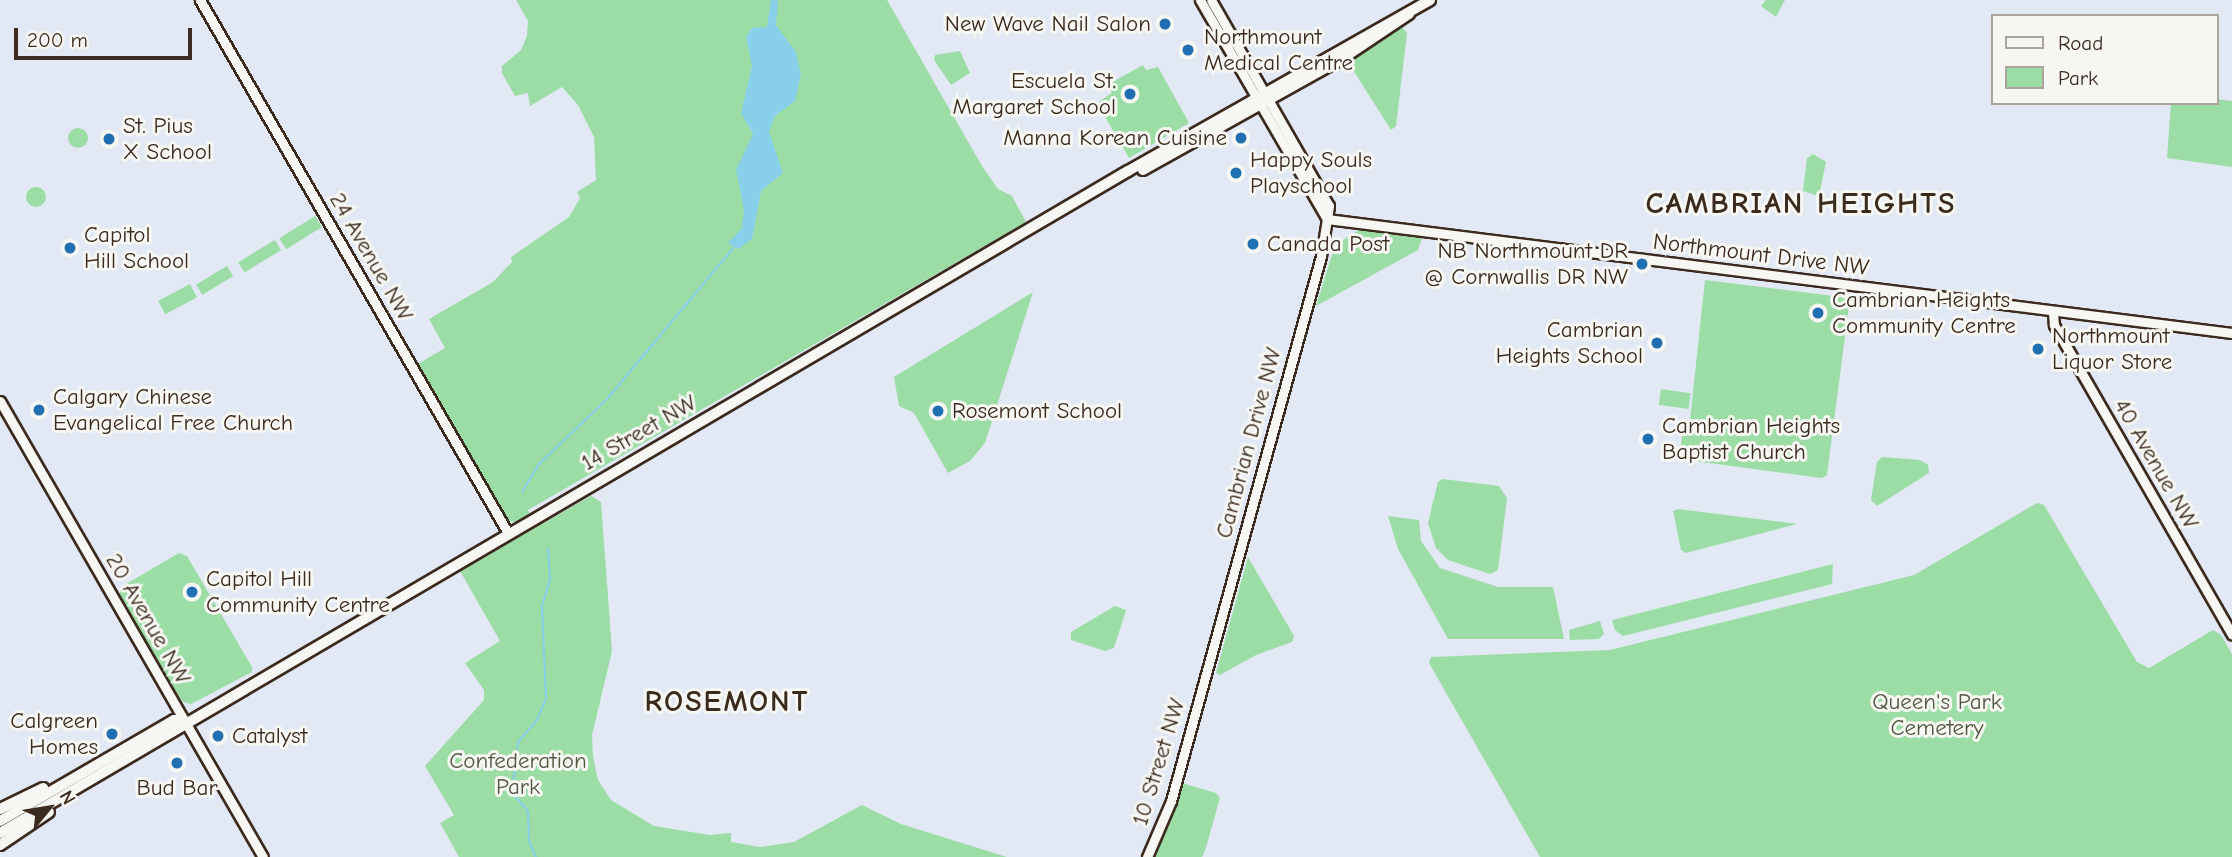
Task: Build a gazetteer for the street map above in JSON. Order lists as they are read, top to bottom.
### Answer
{
  "streets": {
    "main road": ["14 Street NW"],
    "street": [
      "Northmount Drive NW",
      "24 Avenue NW",
      "Cambrian Drive NW",
      "40 Avenue NW",
      "20 Avenue NW",
      "10 Street NW"
    ]
  },
  "crossings": [
    ["Northmount Drive NW", "Cambrian Drive NW"],
    ["Northmount Drive NW", "40 Avenue NW"],
    ["24 Avenue NW", "14 Street NW"],
    ["14 Street NW", "20 Avenue NW"],
    ["Cambrian Drive NW", "10 Street NW"]
  ],
  "districts": ["CAMBRIAN HEIGHTS", "ROSEMONT"],
  "parks": ["Queen's Park Cemetery", "Confederation Park"],
  "places": [
    "New Wave Nail Salon",
    "Northmount Medical Centre",
    "Escuela St. Margaret School",
    "Manna Korean Cuisine",
    "St. Pius X School",
    "Happy Souls Playschool",
    "Canada Post",
    "Capitol Hill School",
    "NB Northmount DR @ Cornwallis DR NW",
    "Cambrian Heights Community Centre",
    "Cambrian Heights School",
    "Northmount Liquor Store",
    "Calgary Chinese Evangelical Free Church",
    "Rosemont School",
    "Cambrian Heights Baptist Church",
    "Capitol Hill Community Centre",
    "Calgreen Homes",
    "Catalyst",
    "Bud Bar"
  ],
  "legend": ["Road", "Park"],
  "scale_bar": "200 m",
  "north": "top right"
}
